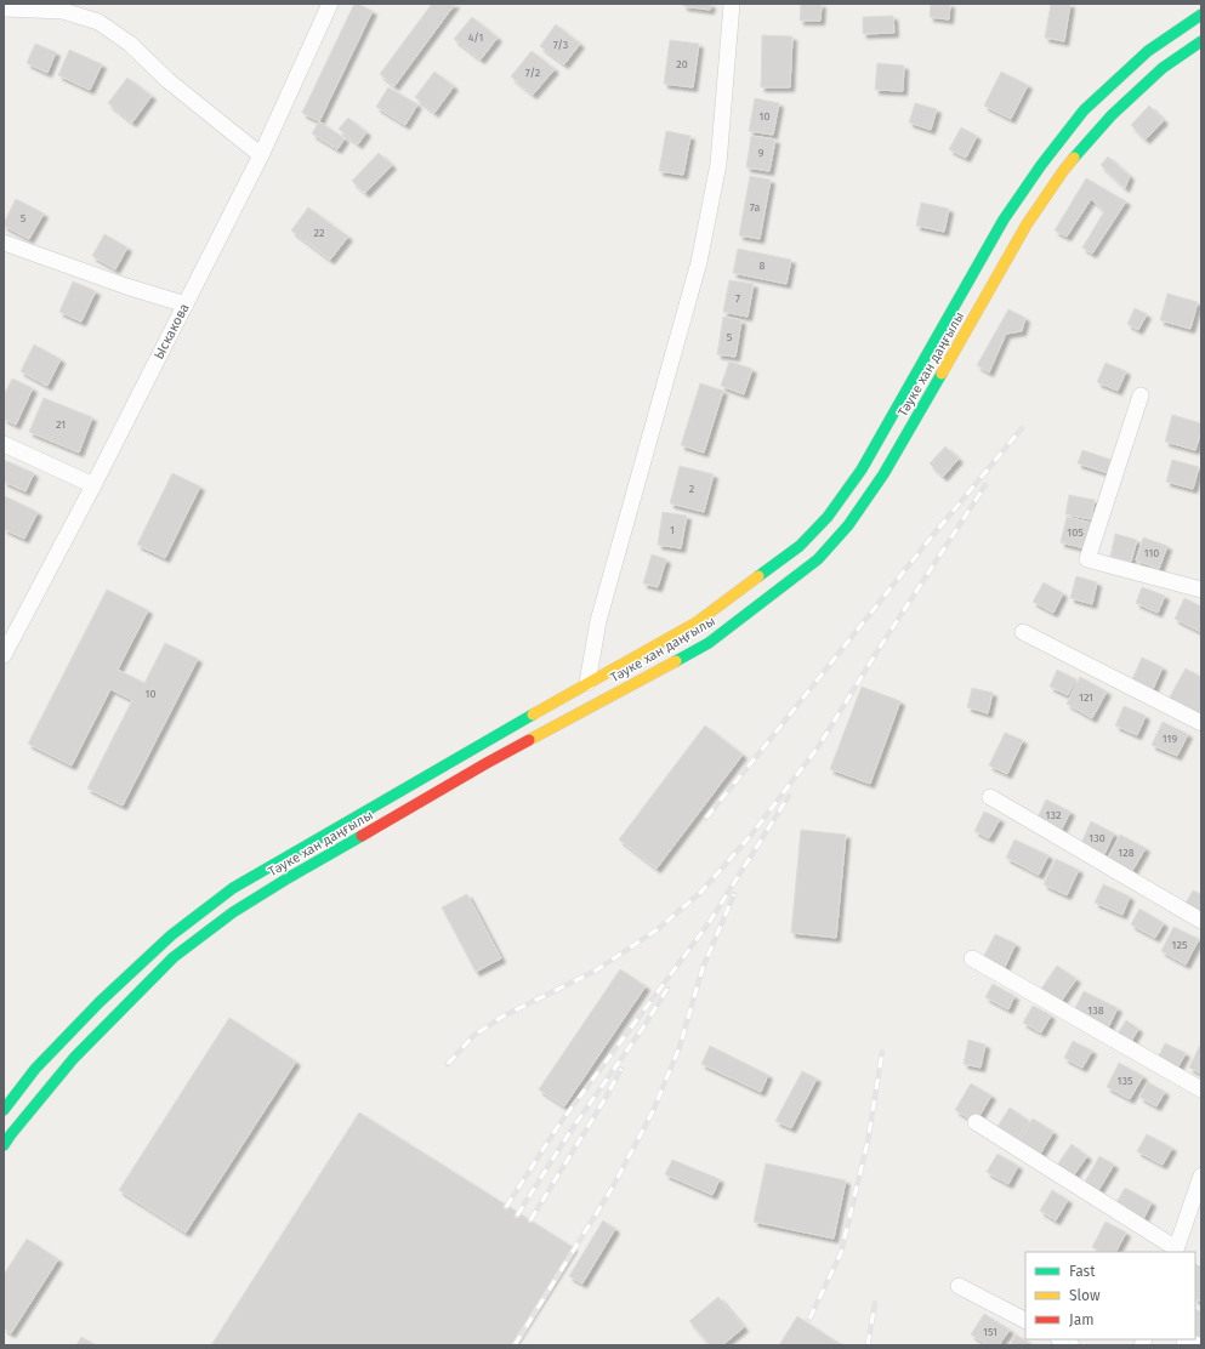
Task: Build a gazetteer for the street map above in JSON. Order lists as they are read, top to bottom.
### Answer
{
  "streets": {
    "main road": ["Тәуке хан даңғылы"],
    "street": ["Ыскакова"]
  },
  "house_numbers": [
    "4/1",
    "7/3",
    "20",
    "7/2",
    "10",
    "9",
    "7а",
    "5",
    "22",
    "8",
    "7",
    "5",
    "21",
    "2",
    "1",
    "105",
    "110",
    "10",
    "121",
    "119",
    "132",
    "130",
    "128",
    "125",
    "138",
    "135",
    "151"
  ],
  "legend": ["Fast", "Slow", "Jam"]
}
